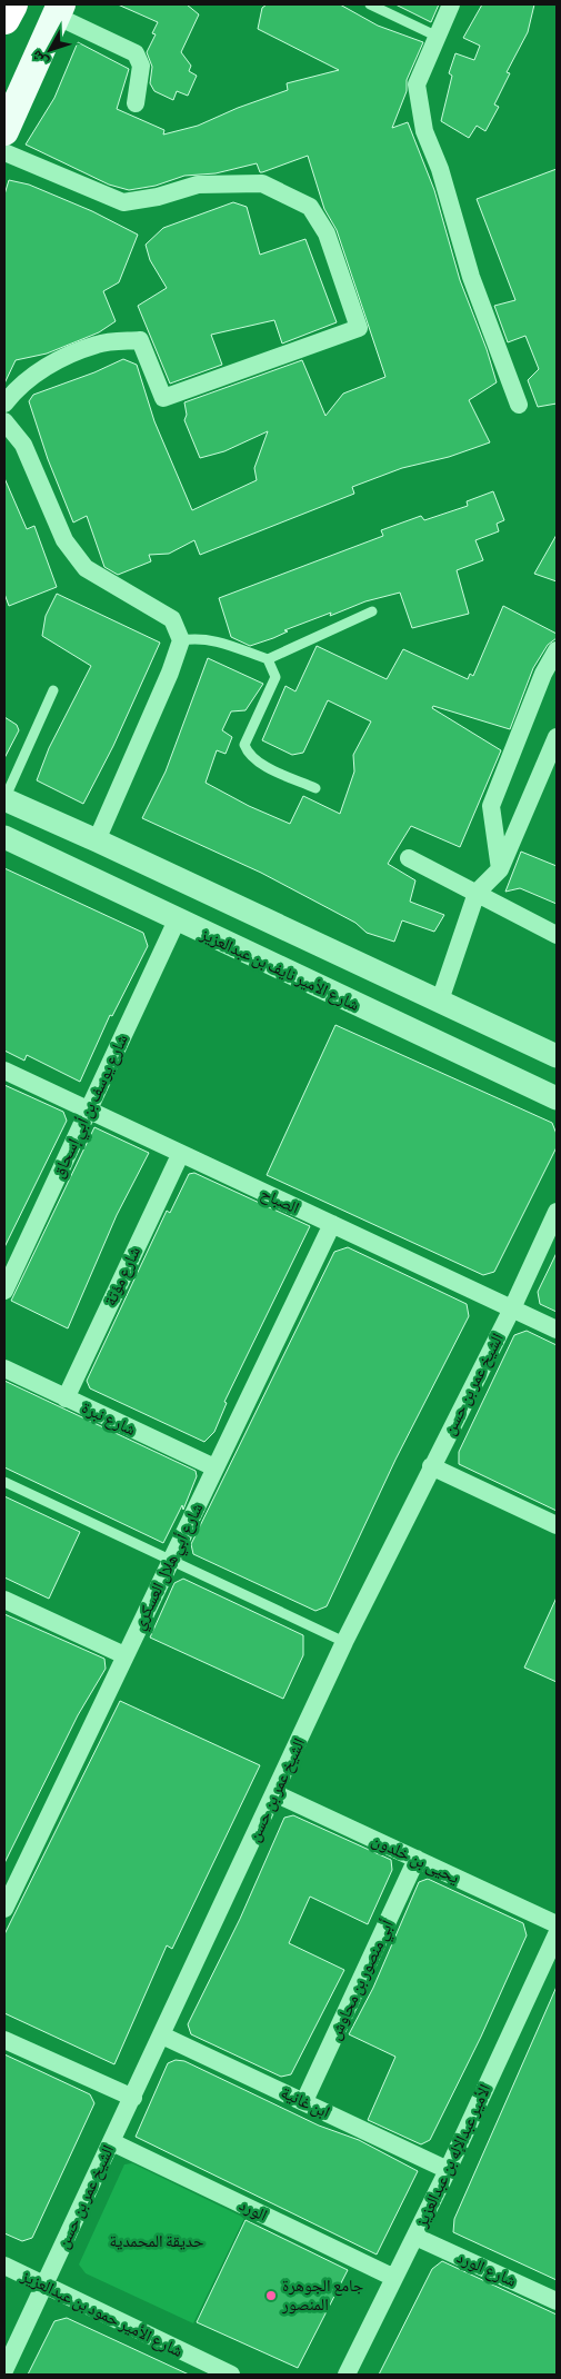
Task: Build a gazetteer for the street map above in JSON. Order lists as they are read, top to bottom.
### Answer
{
  "streets": {
    "street": [
      "شارع الأمير نايف بن عبدالعزيز",
      "شارع يوسف بن أبي إسحاق",
      "الصباح",
      "شارع مؤتة",
      "الشيخ عمر بن حسن",
      "شارع نبرة",
      "شارع أبي هلال العسكري",
      "يحيى بن خلدون",
      "أبي منصور بن محاوش",
      "ابن غانية",
      "الأمير عبدالإله بن عبدالعزيز",
      "الورد",
      "شارع الورد",
      "شارع الأمير حمود بن عبدالعزيز"
    ]
  },
  "crossings": [
    ["شارع الأمير نايف بن عبدالعزيز", "شارع يوسف بن أبي إسحاق"],
    ["شارع يوسف بن أبي إسحاق", "الصباح"],
    ["الصباح", "شارع مؤتة"],
    ["الصباح", "الشيخ عمر بن حسن"],
    ["الصباح", "شارع أبي هلال العسكري"],
    ["شارع مؤتة", "شارع نبرة"],
    ["الشيخ عمر بن حسن", "يحيى بن خلدون"],
    ["الشيخ عمر بن حسن", "ابن غانية"],
    ["الشيخ عمر بن حسن", "الورد"],
    ["الشيخ عمر بن حسن", "شارع الأمير حمود بن عبدالعزيز"],
    ["شارع نبرة", "شارع أبي هلال العسكري"],
    ["يحيى بن خلدون", "أبي منصور بن محاوش"],
    ["أبي منصور بن محاوش", "ابن غانية"],
    ["ابن غانية", "الأمير عبدالإله بن عبدالعزيز"],
    ["الأمير عبدالإله بن عبدالعزيز", "الورد"],
    ["الأمير عبدالإله بن عبدالعزيز", "شارع الورد"]
  ],
  "parks": ["حديقة المحمدية"],
  "places": ["جامع الجوهرة المنصور"],
  "north": "bottom left"
}
